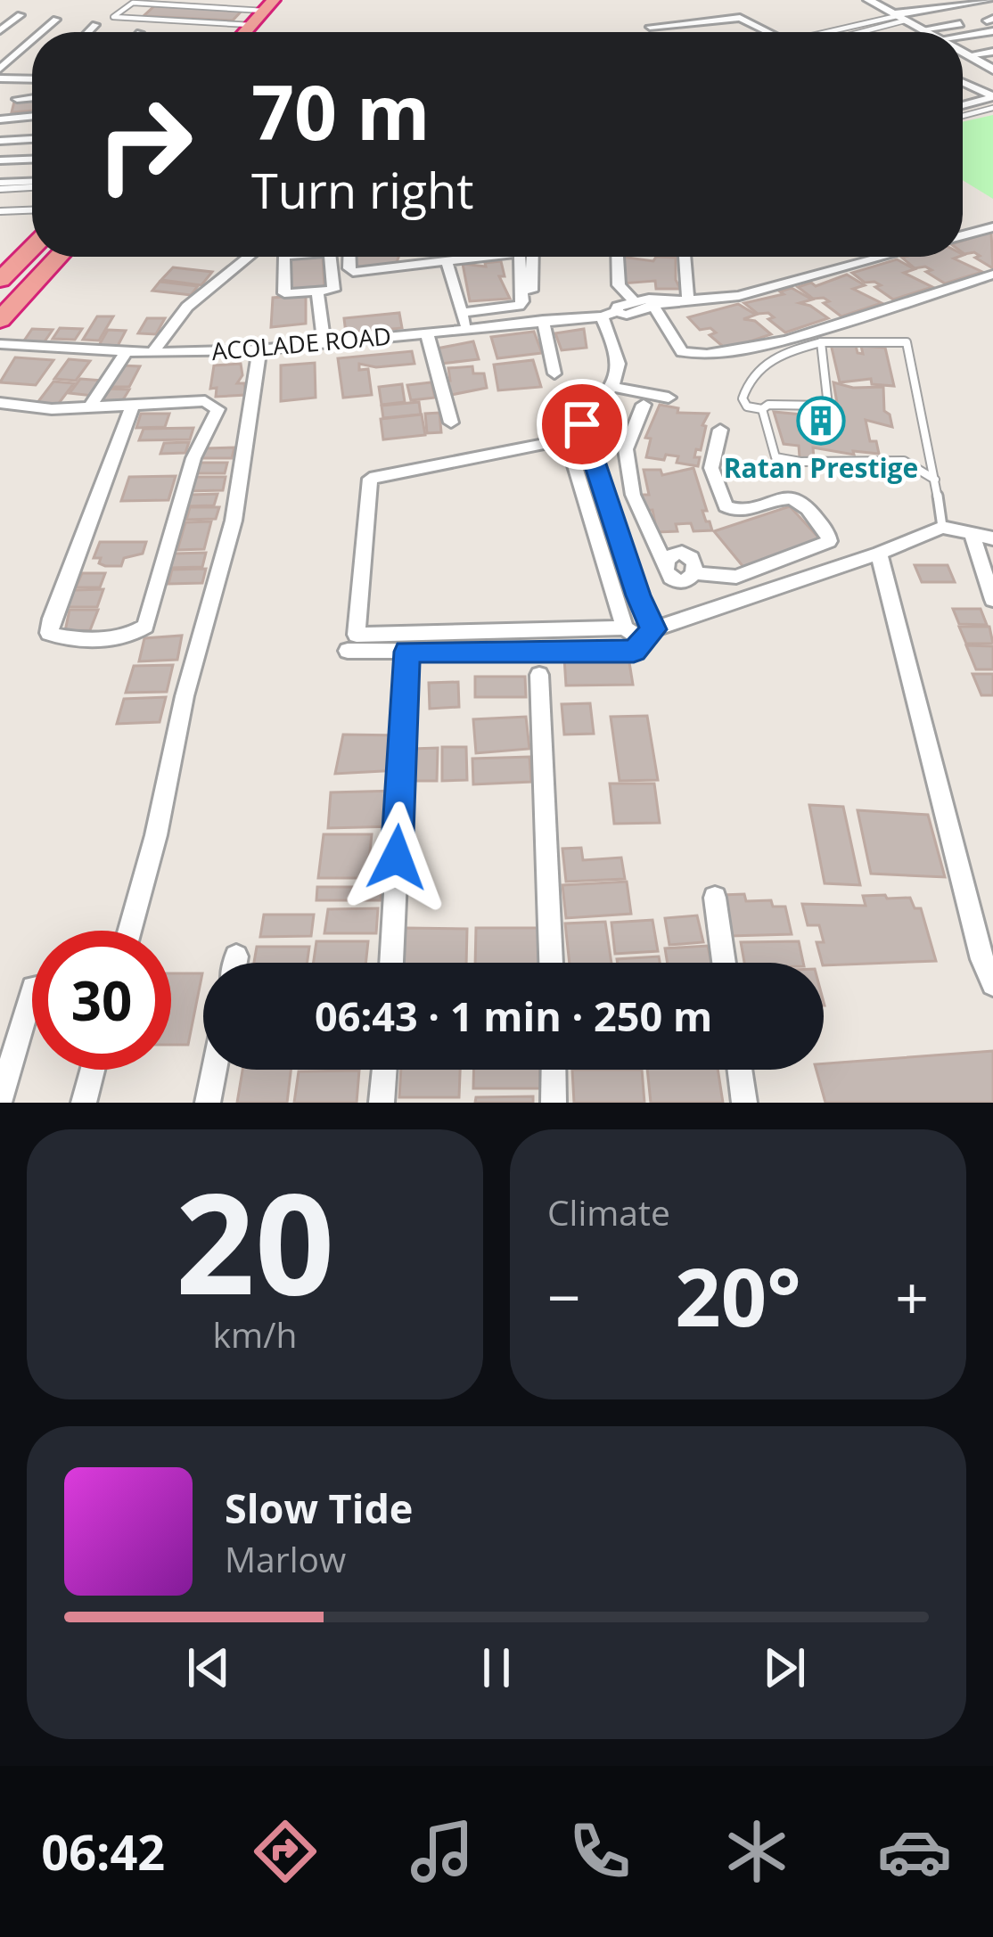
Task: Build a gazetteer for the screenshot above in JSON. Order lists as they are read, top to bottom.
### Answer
{
  "streets": {
    "street": ["ACOLADE ROAD"]
  },
  "places": {
    "building": ["Ratan Prestige"]
  },
  "page": {
    "turn": ["70 m", "Turn right"],
    "limit": "30",
    "trip": "06:43 · 1 min · 250 m",
    "tile": [
      ["20", "km/h"],
      "Climate"
    ],
    "heat": ["−", "20°", "+"],
    "song": ["Slow Tide", "Marlow"],
    "tabs": "06:42"
  }
}
